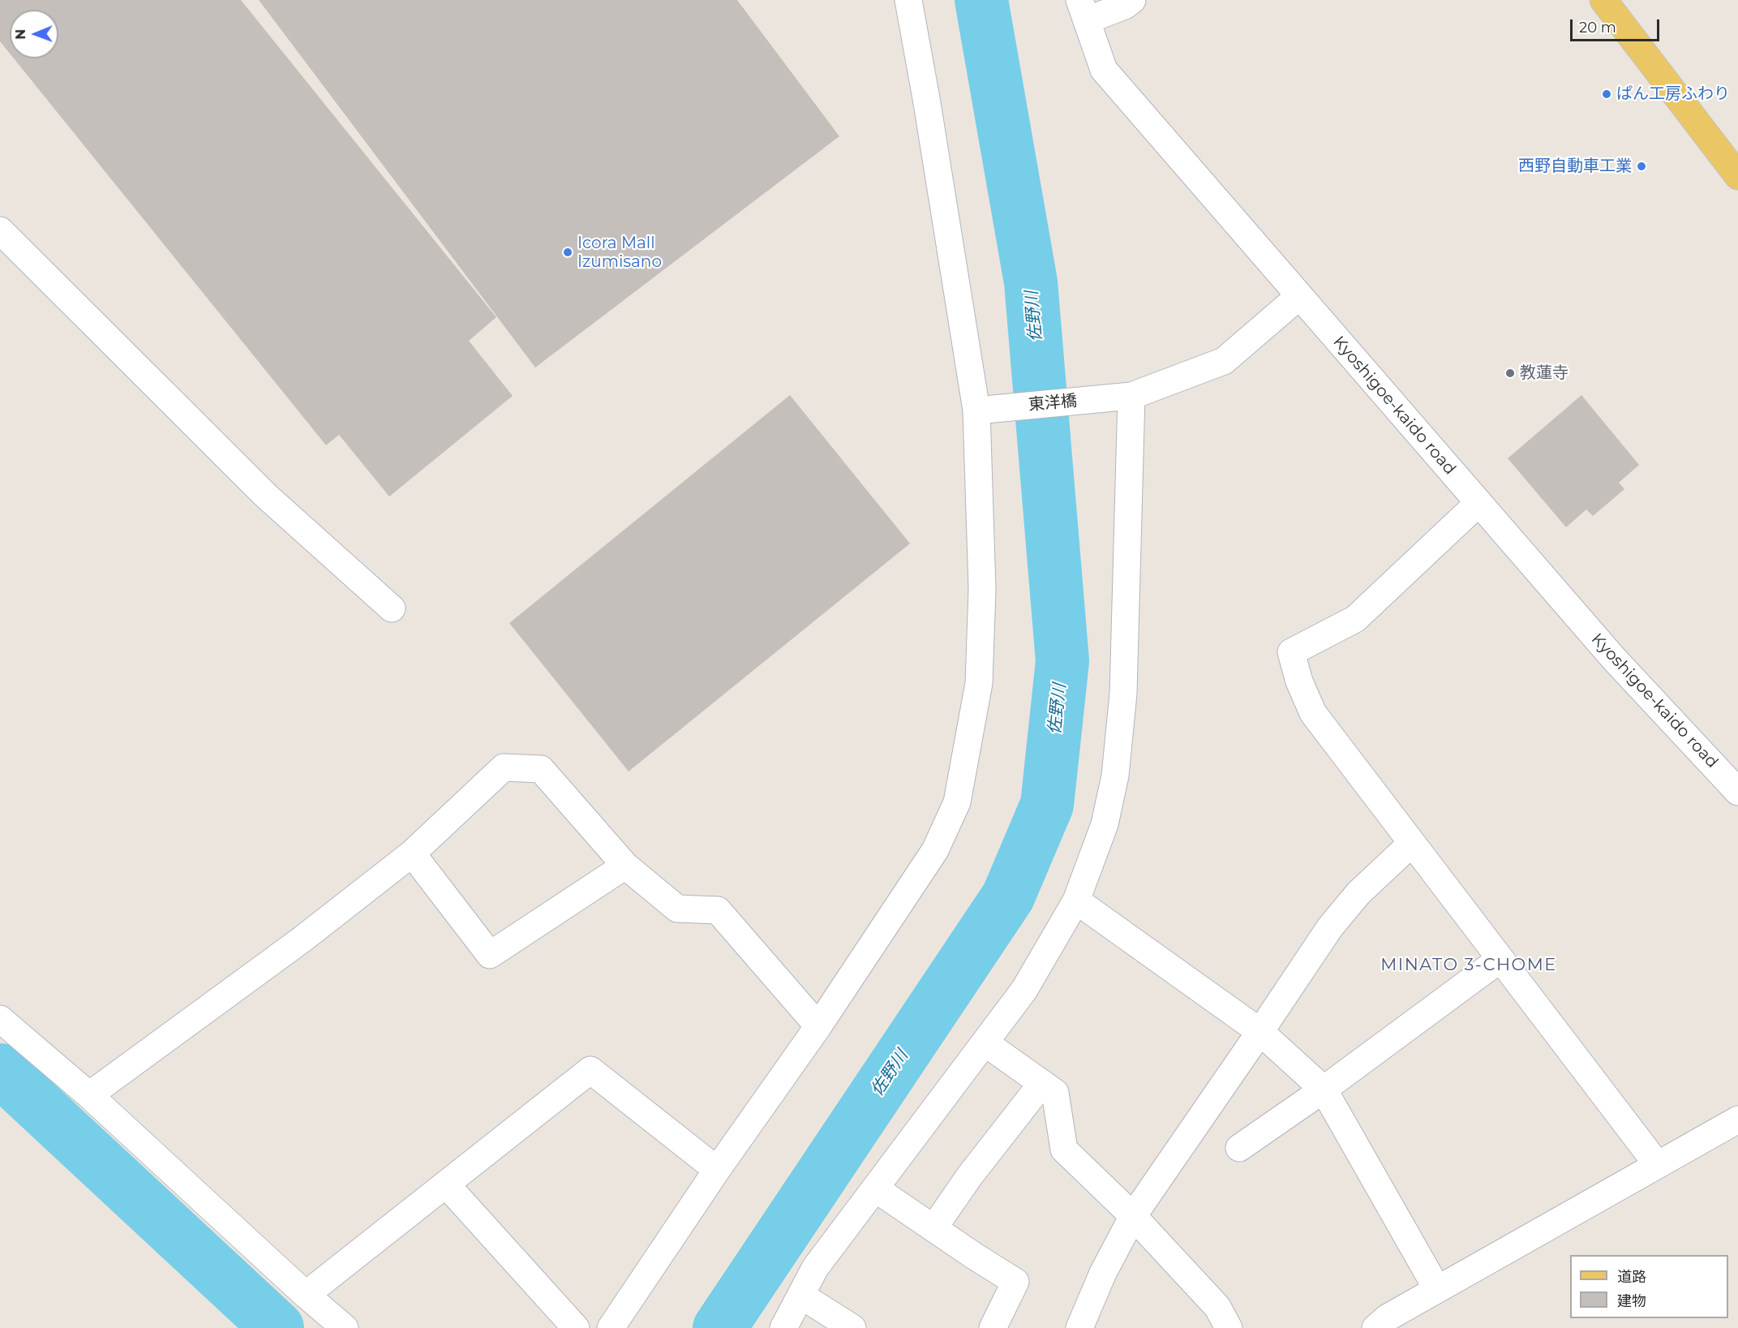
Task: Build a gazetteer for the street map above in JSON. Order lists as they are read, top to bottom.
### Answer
{
  "streets": {
    "street": ["東洋橋", "Kyoshigoe-kaido road"]
  },
  "crossings": [
    ["東洋橋", "Kyoshigoe-kaido road"]
  ],
  "districts": ["MINATO 3-CHOME"],
  "water": ["佐野川"],
  "places": [
    "ぱん工房ふわり",
    "西野自動車工業",
    "Icora Mall Izumisano",
    "教蓮寺"
  ],
  "legend": ["道路", "建物"],
  "scale_bar": "20 m",
  "north": "left"
}
